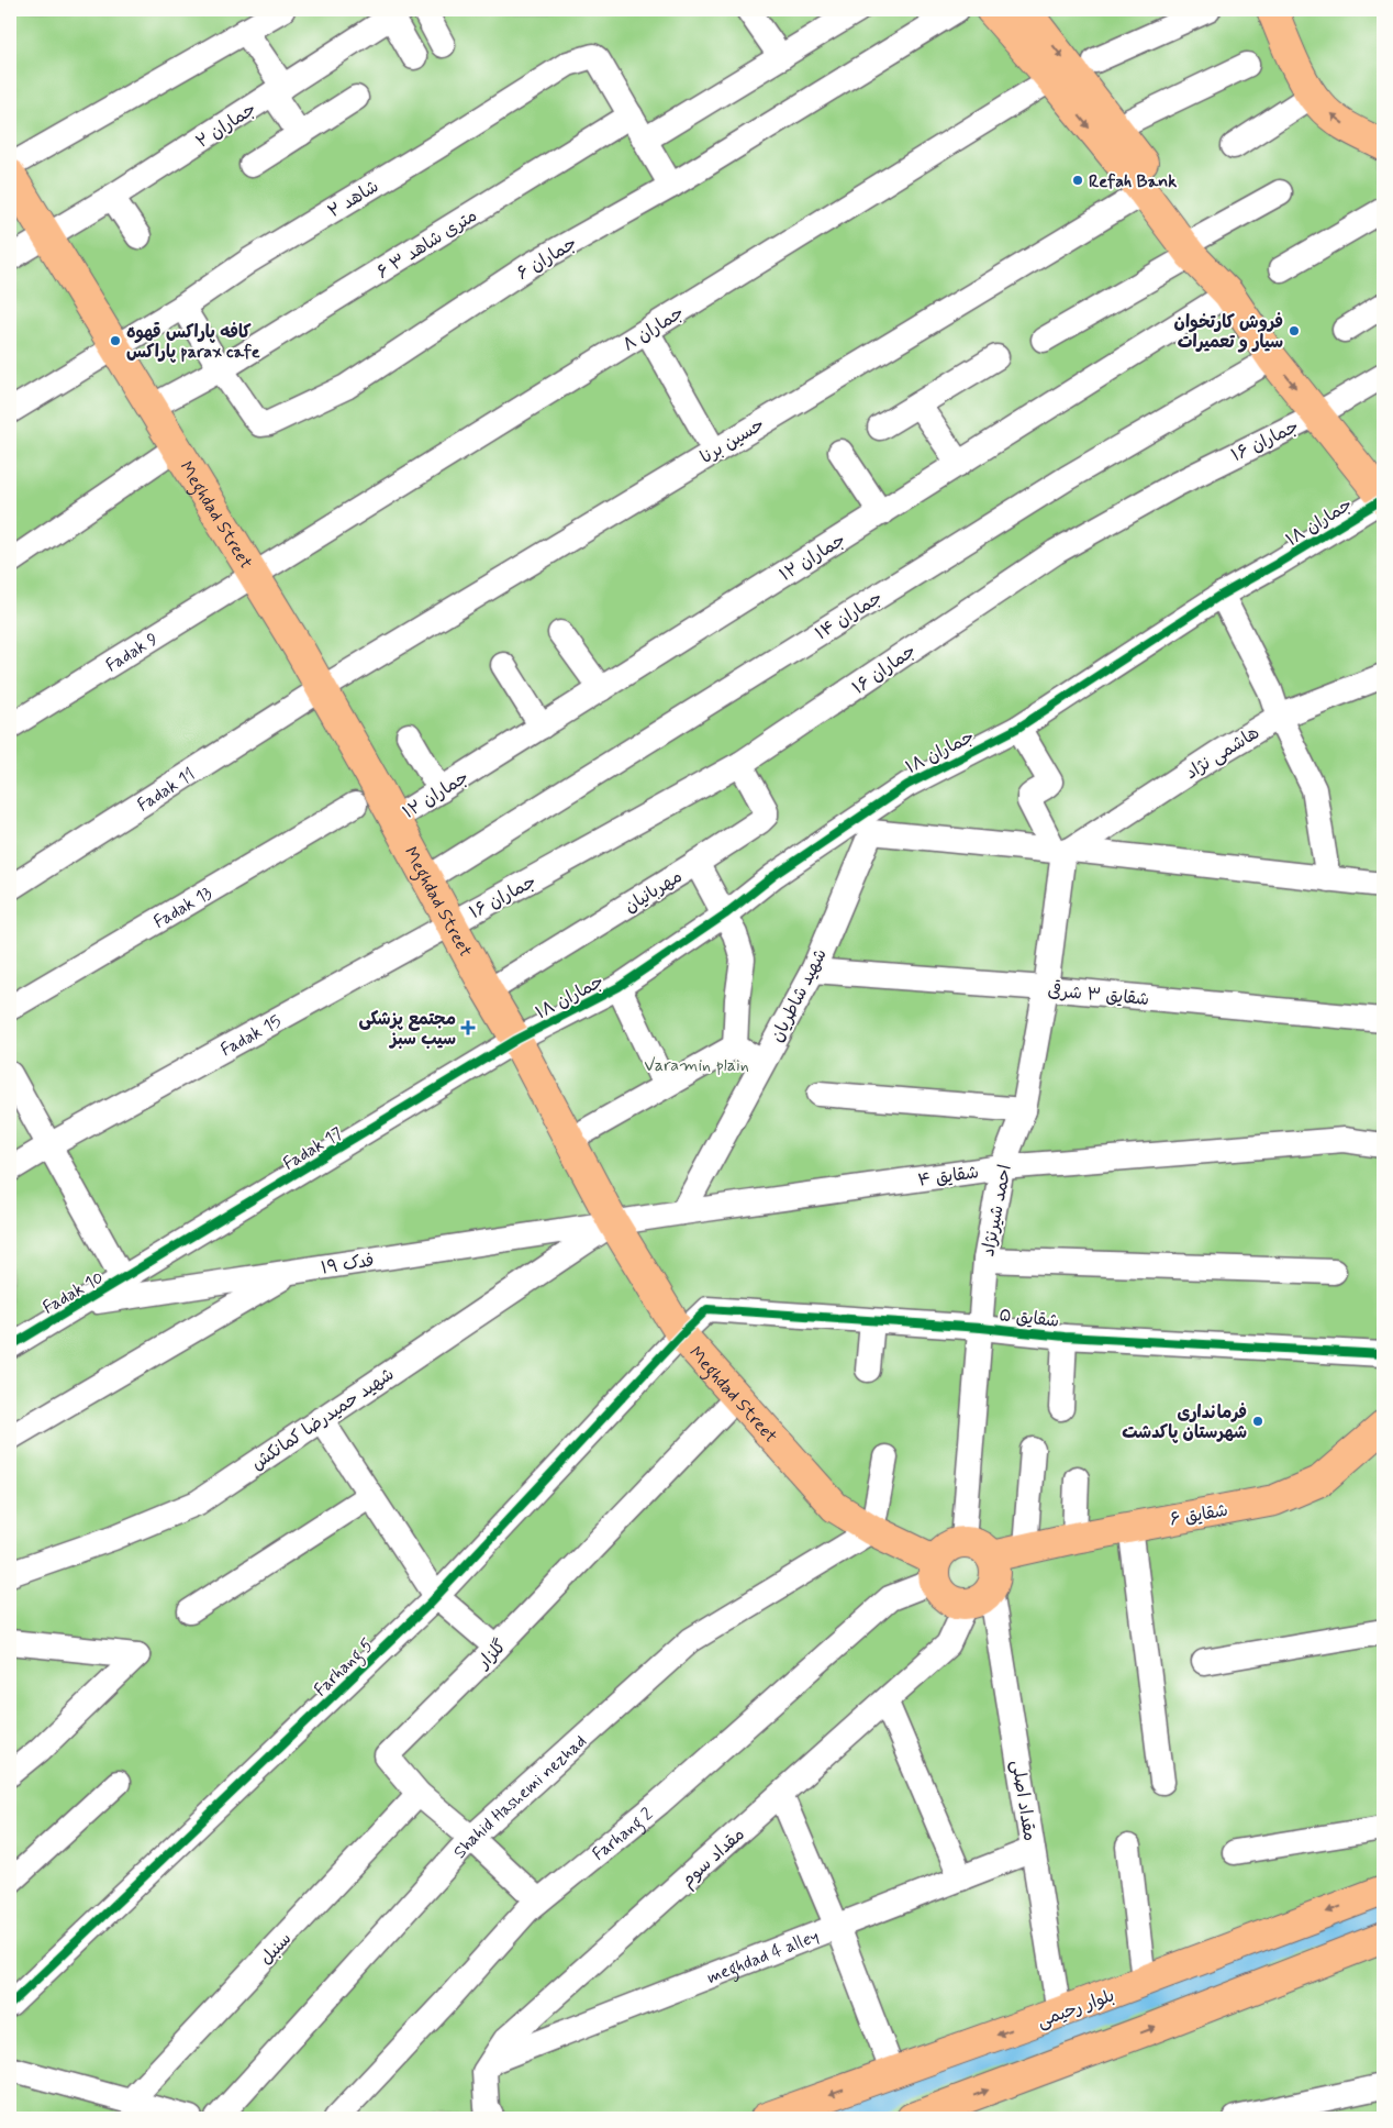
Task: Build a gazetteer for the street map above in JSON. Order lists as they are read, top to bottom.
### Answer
{
  "streets": {
    "main road": ["Meghdad Street", "شقایق ۶", "بلوار رحیمی"],
    "street": [
      "جماران ۲",
      "شاهد ۲",
      "۶ متری شاهد ۳",
      "جماران ۶",
      "جماران ۸",
      "حسین برنا",
      "جماران ۱۶",
      "جماران ۱۸",
      "جماران ۱۲",
      "جماران ۱۴",
      "Fadak 9",
      "هاشمی نژاد",
      "Fadak 11",
      "مهربانیان",
      "Fadak 13",
      "شقایق ۳ شرقی",
      "شهید شاطریان",
      "Fadak 15",
      "Fadak 17",
      "شقایق ۴",
      "احمد شیرنژاد",
      "فدک ۱۹",
      "Fadak 10",
      "شقایق ۵",
      "شهید حمیدرضا کمانکش",
      "گلزار",
      "Farhang 5",
      "Shahid Hashemi nezhad",
      "مقداد اصلی",
      "Farhang 2",
      "مقداد سوم",
      "سنبل",
      "meghdad 4 alley"
    ]
  },
  "crossings": [
    ["جماران ۲", "Meghdad Street"],
    ["شاهد ۲", "۶ متری شاهد ۳"],
    ["شاهد ۲", "Meghdad Street"],
    ["۶ متری شاهد ۳", "جماران ۶"],
    ["جماران ۸", "Meghdad Street"],
    ["جماران ۸", "Fadak 9"],
    ["حسین برنا", "Meghdad Street"],
    ["حسین برنا", "Fadak 11"],
    ["جماران ۱۶", "Meghdad Street"],
    ["جماران ۱۶", "مهربانیان"],
    ["جماران ۱۶", "Fadak 15"],
    ["Meghdad Street", "جماران ۱۸"],
    ["Meghdad Street", "جماران ۱۲"],
    ["Meghdad Street", "جماران ۱۴"],
    ["Meghdad Street", "Fadak 9"],
    ["Meghdad Street", "Fadak 11"],
    ["Meghdad Street", "مهربانیان"],
    ["Meghdad Street", "Fadak 15"],
    ["Meghdad Street", "Fadak 17"],
    ["Meghdad Street", "شقایق ۴"],
    ["Meghdad Street", "احمد شیرنژاد"],
    ["Meghdad Street", "فدک ۱۹"],
    ["Meghdad Street", "شقایق ۵"],
    ["Meghdad Street", "شهید حمیدرضا کمانکش"],
    ["Meghdad Street", "شقایق ۶"],
    ["Meghdad Street", "گلزار"],
    ["Meghdad Street", "Farhang 5"],
    ["Meghdad Street", "Shahid Hashemi nezhad"],
    ["Meghdad Street", "مقداد اصلی"],
    ["Meghdad Street", "Farhang 2"],
    ["Meghdad Street", "مقداد سوم"],
    ["جماران ۱۸", "شهید شاطریان"],
    ["جماران ۱۸", "Fadak 17"],
    ["هاشمی نژاد", "احمد شیرنژاد"],
    ["شقایق ۳ شرقی", "شهید شاطریان"],
    ["شقایق ۳ شرقی", "احمد شیرنژاد"],
    ["شهید شاطریان", "شقایق ۴"],
    ["Fadak 17", "Fadak 10"],
    ["شقایق ۴", "احمد شیرنژاد"],
    ["شقایق ۴", "فدک ۱۹"],
    ["شقایق ۴", "شهید حمیدرضا کمانکش"],
    ["احمد شیرنژاد", "شقایق ۵"],
    ["احمد شیرنژاد", "شقایق ۶"],
    ["احمد شیرنژاد", "مقداد اصلی"],
    ["احمد شیرنژاد", "Farhang 2"],
    ["احمد شیرنژاد", "مقداد سوم"],
    ["فدک ۱۹", "Fadak 10"],
    ["فدک ۱۹", "شهید حمیدرضا کمانکش"],
    ["شقایق ۵", "Farhang 5"],
    ["شقایق ۶", "مقداد اصلی"],
    ["شقایق ۶", "Farhang 2"],
    ["شقایق ۶", "مقداد سوم"],
    ["گلزار", "Shahid Hashemi nezhad"],
    ["گلزار", "Farhang 2"],
    ["گلزار", "سنبل"],
    ["مقداد اصلی", "Farhang 2"],
    ["مقداد اصلی", "مقداد سوم"],
    ["مقداد اصلی", "meghdad 4 alley"],
    ["مقداد اصلی", "بلوار رحیمی"],
    ["Farhang 2", "مقداد سوم"],
    ["مقداد سوم", "meghdad 4 alley"]
  ],
  "parks": ["Varamin plain"],
  "places": {
    "other": [
      "Refah Bank",
      "فروش کارتخوان سیار و تعمیرات",
      "کافه پاراکس قهوه پاراکس parax cafe",
      "فرمانداری شهرستان پاکدشت"
    ],
    "health": ["مجتمع پزشکی سیب سبز"]
  }
}
